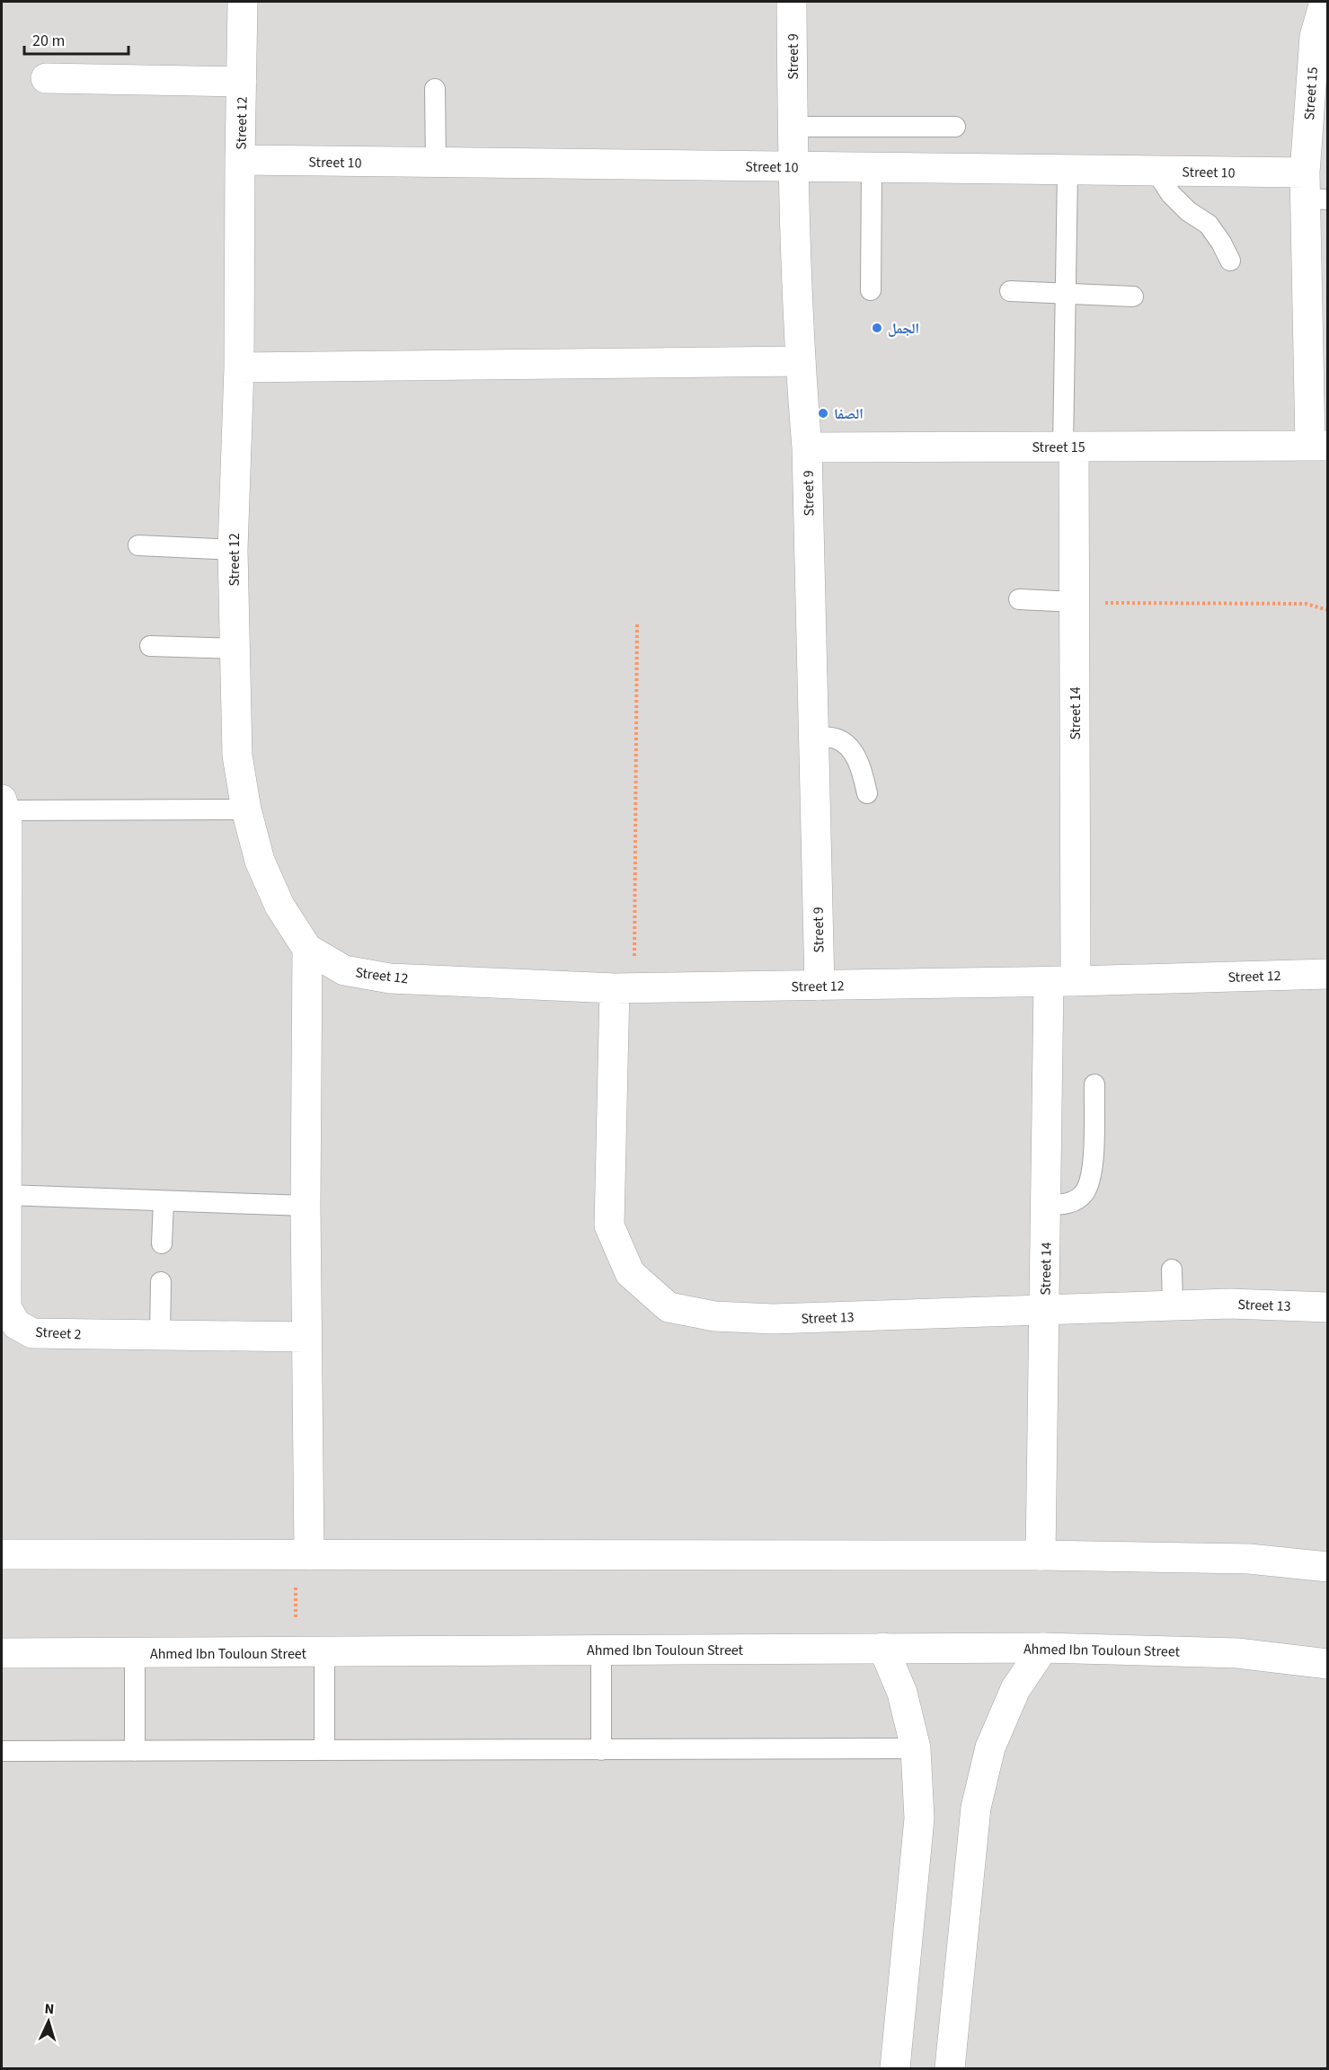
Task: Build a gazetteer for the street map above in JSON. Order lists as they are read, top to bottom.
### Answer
{
  "streets": {
    "street": [
      "Street 9",
      "Street 15",
      "Street 12",
      "Street 10",
      "Street 14",
      "Street 13",
      "Street 2",
      "Ahmed Ibn Touloun Street"
    ]
  },
  "crossings": [
    ["Street 9", "Street 15"],
    ["Street 9", "Street 12"],
    ["Street 9", "Street 10"],
    ["Street 15", "Street 10"],
    ["Street 15", "Street 14"],
    ["Street 12", "Street 10"],
    ["Street 12", "Street 14"],
    ["Street 12", "Street 13"],
    ["Street 14", "Street 13"]
  ],
  "places": ["الجمل", "الصفا"],
  "scale_bar": "20 m",
  "north": "top"
}
